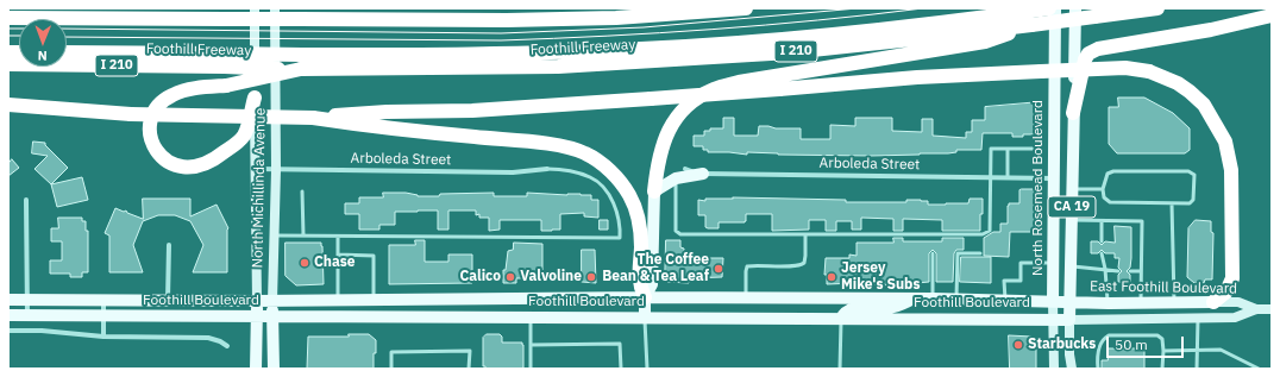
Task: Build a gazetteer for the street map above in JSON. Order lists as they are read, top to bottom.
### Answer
{
  "streets": {
    "highway": ["Foothill Freeway", "I 210"],
    "main road": [
      "North Michillinda Avenue",
      "North Rosemead Boulevard",
      "CA 19",
      "East Foothill Boulevard",
      "Foothill Boulevard"
    ],
    "street": ["Arboleda Street"]
  },
  "crossings": [
    ["Arboleda Street", "North Michillinda Avenue"],
    ["Arboleda Street", "North Rosemead Boulevard"],
    ["North Michillinda Avenue", "Foothill Boulevard"],
    ["North Rosemead Boulevard", "Foothill Boulevard"],
    ["CA 19", "East Foothill Boulevard"],
    ["CA 19", "Foothill Boulevard"],
    ["East Foothill Boulevard", "Foothill Boulevard"]
  ],
  "places": [
    "Chase",
    "The Coffee Bean & Tea Leaf",
    "Calico",
    "Valvoline",
    "Jersey Mike's Subs",
    "Starbucks"
  ],
  "scale_bar": "50 m",
  "north": "bottom"
}
